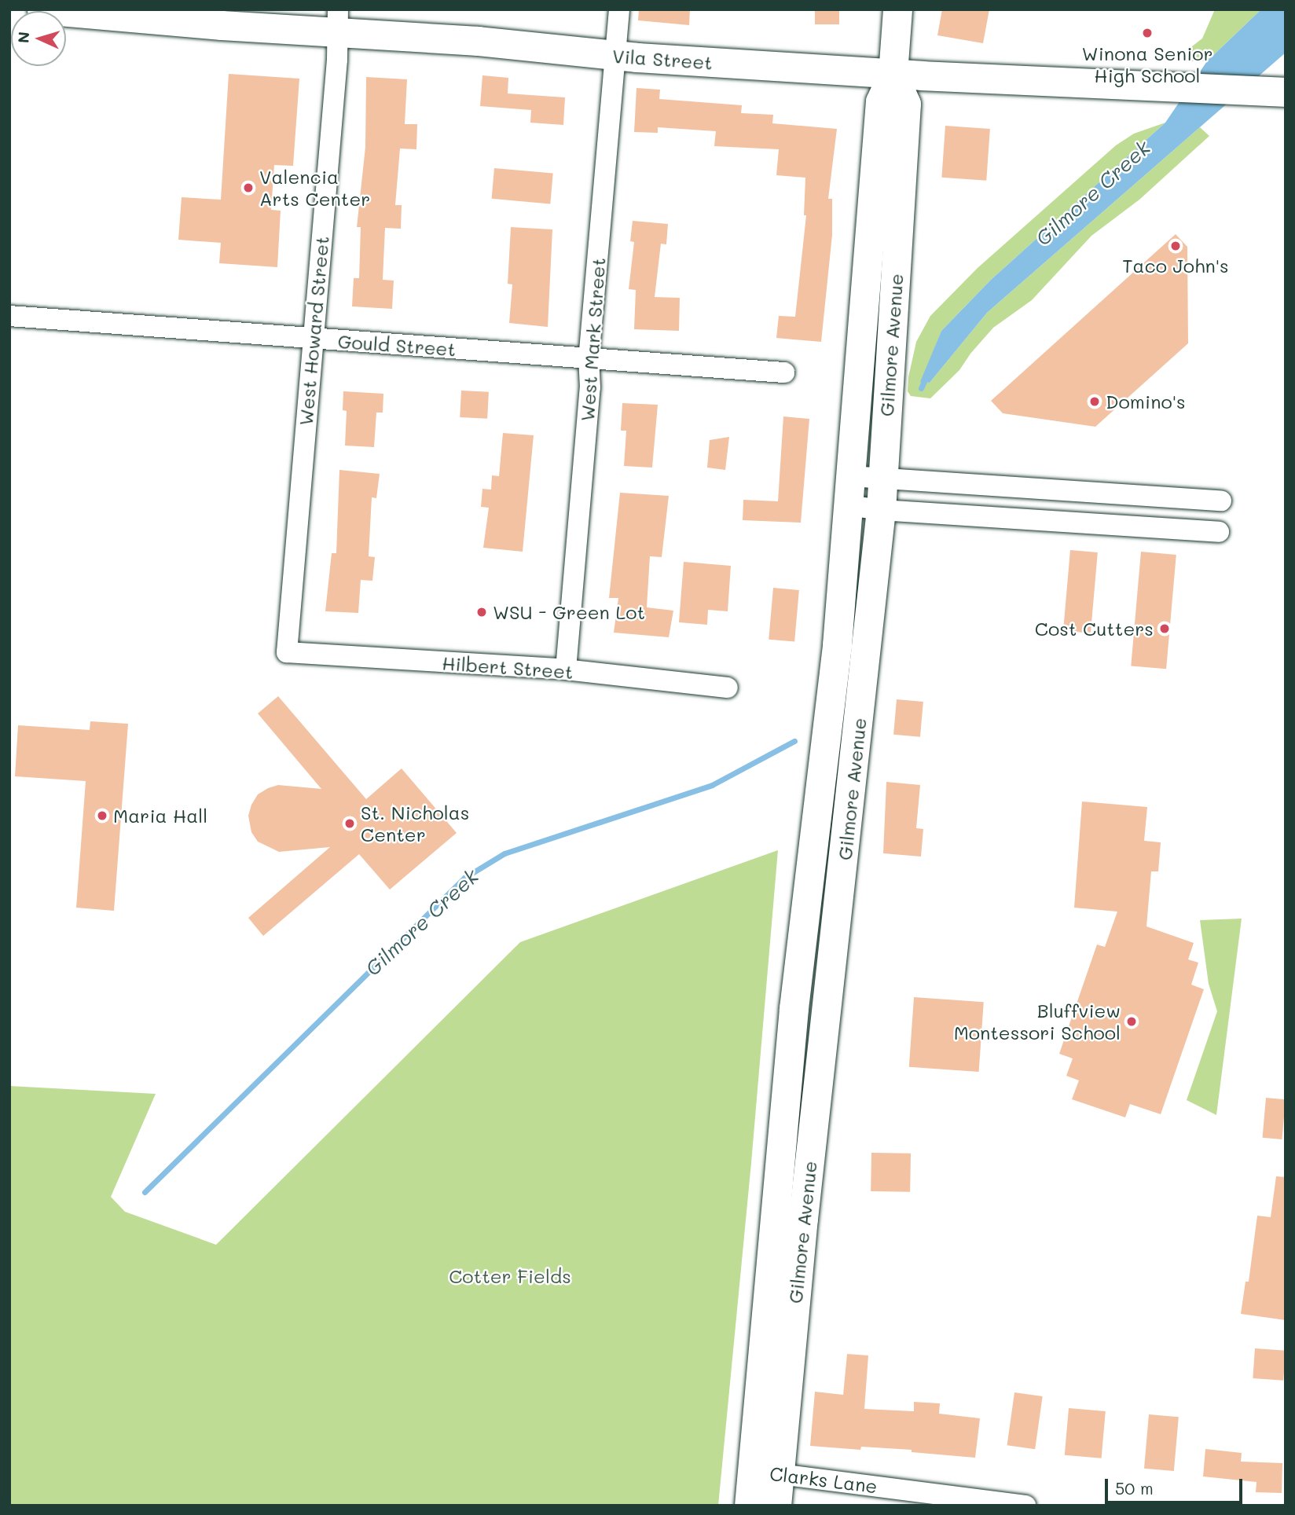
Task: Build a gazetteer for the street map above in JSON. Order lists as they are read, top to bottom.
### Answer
{
  "streets": {
    "street": [
      "Vila Street",
      "West Howard Street",
      "West Mark Street",
      "Gould Street",
      "Gilmore Avenue",
      "Hilbert Street",
      "Clarks Lane"
    ]
  },
  "crossings": [
    ["Vila Street", "West Howard Street"],
    ["Vila Street", "West Mark Street"],
    ["Vila Street", "Gilmore Avenue"],
    ["West Howard Street", "Gould Street"],
    ["West Howard Street", "Hilbert Street"],
    ["West Mark Street", "Gould Street"],
    ["West Mark Street", "Hilbert Street"],
    ["Gilmore Avenue", "Clarks Lane"]
  ],
  "water": ["Gilmore Creek"],
  "parks": ["Cotter Fields"],
  "places": [
    "Winona Senior High School",
    "Valencia Arts Center",
    "Taco John's",
    "Domino's",
    "WSU - Green Lot",
    "Cost Cutters",
    "Maria Hall",
    "St. Nicholas Center",
    "Bluffview Montessori School"
  ],
  "scale_bar": "50 m",
  "north": "left"
}
